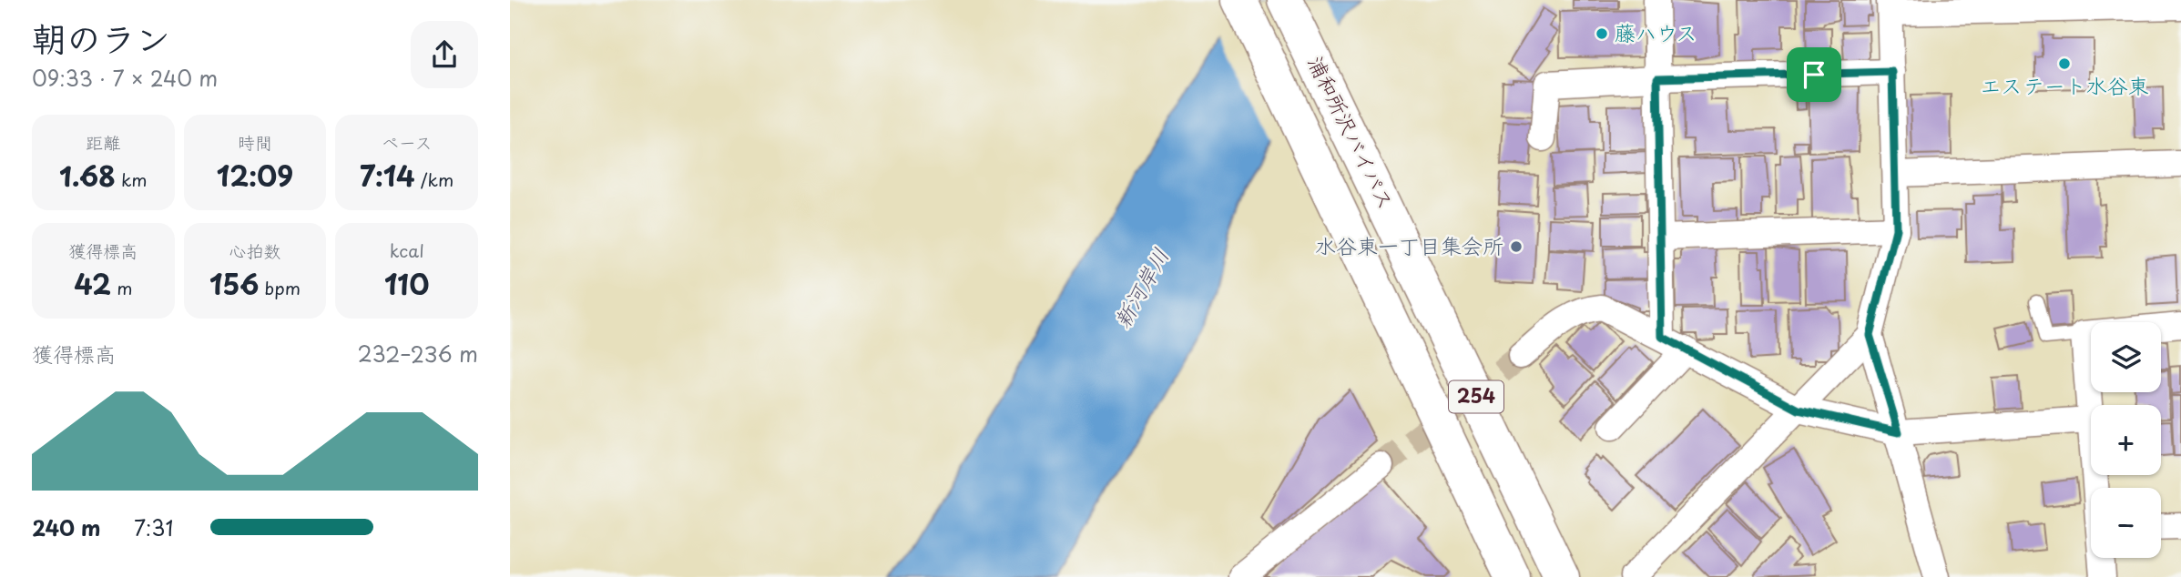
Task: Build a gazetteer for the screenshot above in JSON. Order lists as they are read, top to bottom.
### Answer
{
  "streets": {
    "highway": ["浦和所沢バイパス", "254"]
  },
  "water": ["新河岸川"],
  "places": ["藤ハウス", "エステート水谷東", "水谷東一丁目集会所"],
  "page": {
    "heading": ["朝のラン", "09:33 · 7 × 240 m"],
    "stats": [
      ["距離", "1.68 km"],
      ["時間", "12:09"],
      ["ペース", "7:14 /km"],
      ["獲得標高", "42 m"],
      ["心拍数", "156 bpm"],
      ["kcal", "110"]
    ],
    "map_buttons": ["+", "−"],
    "chart": ["獲得標高", "232–236 m"],
    "list": [
      {
        "name": "240 m",
        "note": "7:31"
      }
    ]
  }
}
